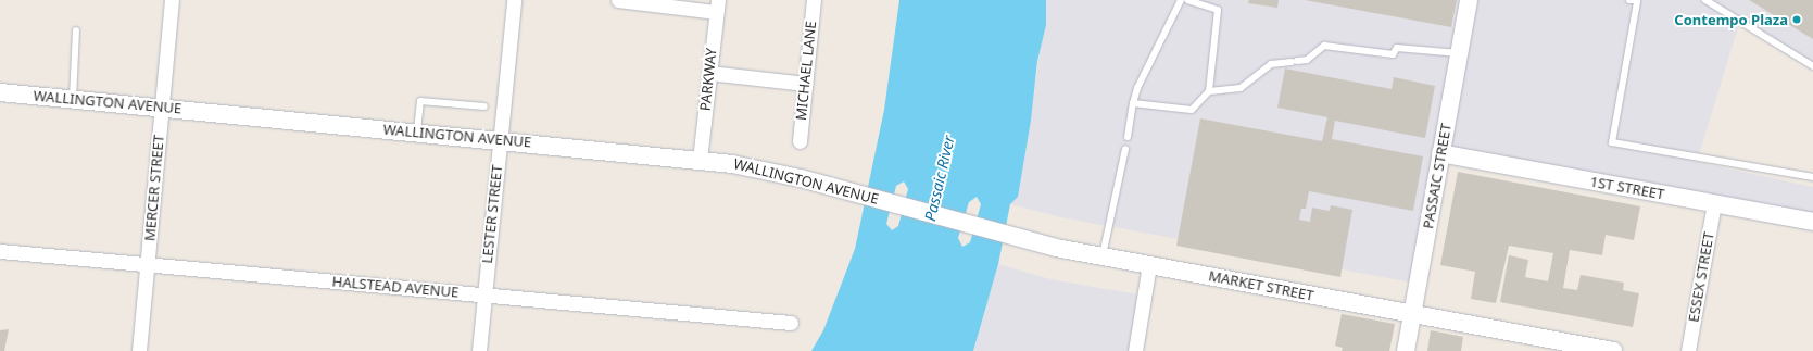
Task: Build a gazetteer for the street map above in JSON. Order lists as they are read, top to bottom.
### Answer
{
  "streets": {
    "street": [
      "MICHAEL LANE",
      "PARKWAY",
      "WALLINGTON AVENUE",
      "PASSAIC STREET",
      "MERCER STREET",
      "1ST STREET",
      "LESTER STREET",
      "ESSEX STREET",
      "MARKET STREET",
      "HALSTEAD AVENUE"
    ]
  },
  "crossings": [
    ["PARKWAY", "WALLINGTON AVENUE"],
    ["WALLINGTON AVENUE", "MERCER STREET"],
    ["WALLINGTON AVENUE", "LESTER STREET"],
    ["WALLINGTON AVENUE", "MARKET STREET"],
    ["PASSAIC STREET", "1ST STREET"],
    ["PASSAIC STREET", "MARKET STREET"],
    ["MERCER STREET", "HALSTEAD AVENUE"],
    ["1ST STREET", "ESSEX STREET"],
    ["LESTER STREET", "HALSTEAD AVENUE"]
  ],
  "water": ["Passaic River"],
  "places": ["Contempo Plaza"]
}
